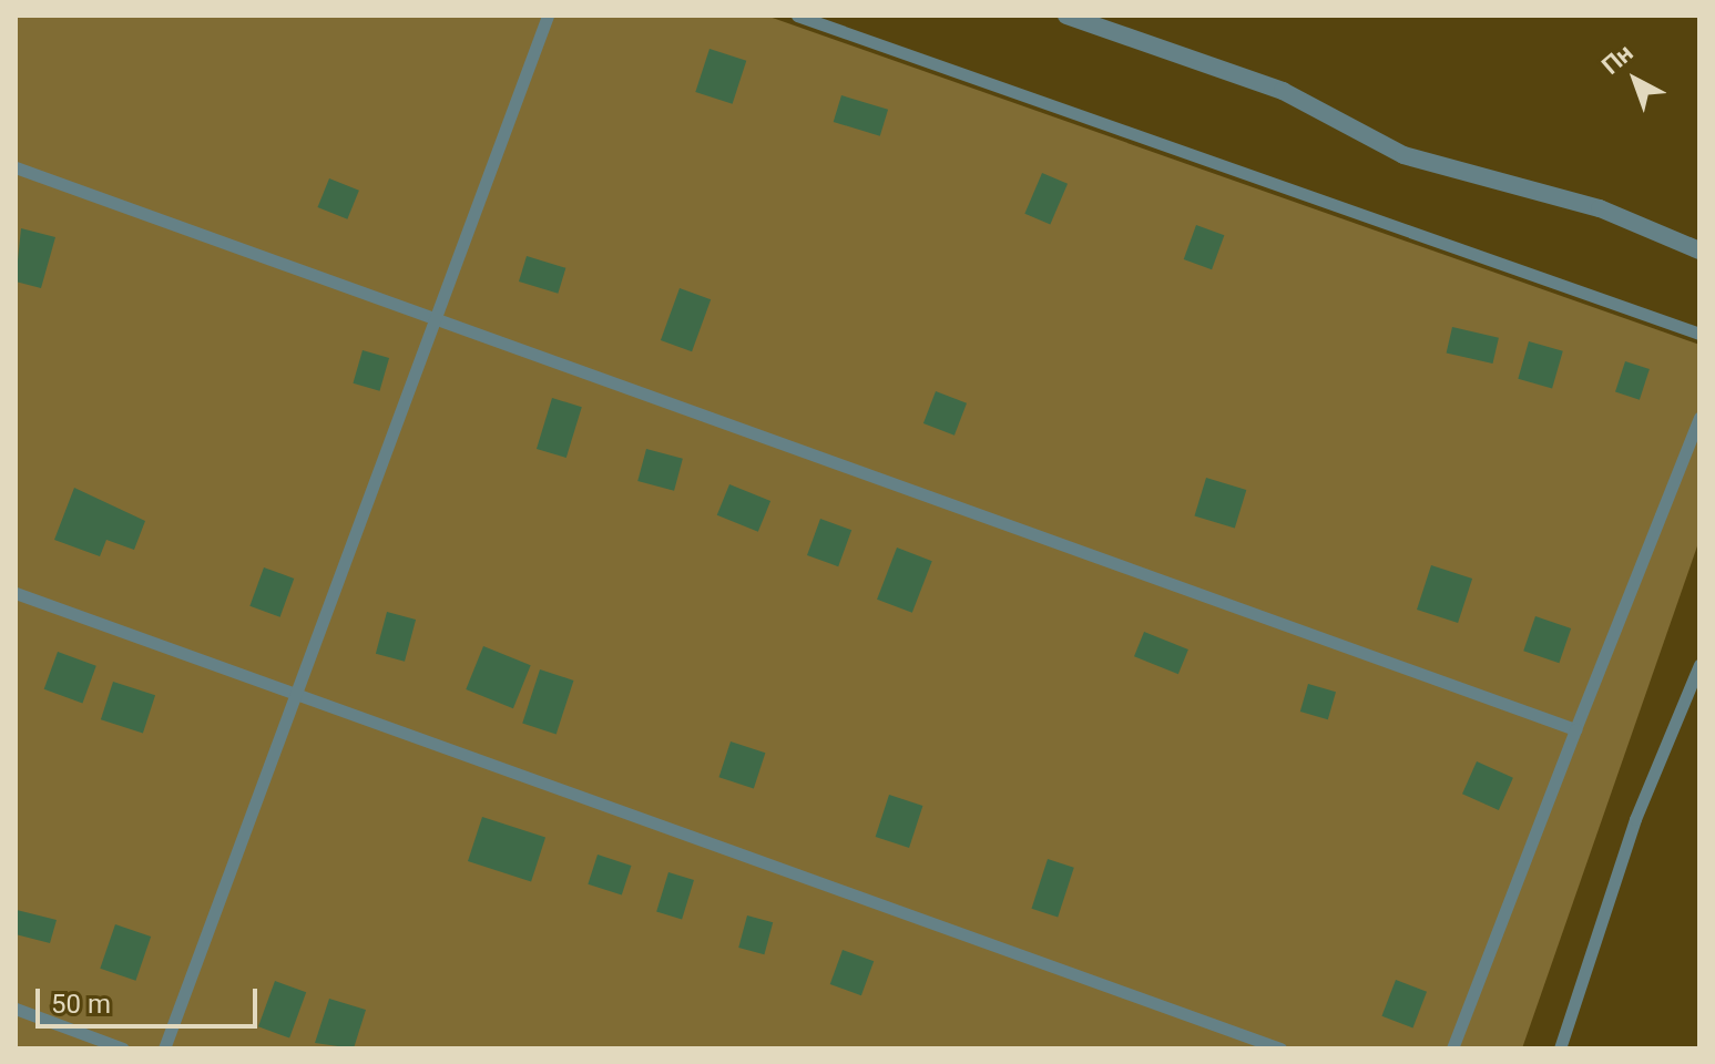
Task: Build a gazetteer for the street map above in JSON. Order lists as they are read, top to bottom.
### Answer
{
  "scale_bar": "50 m",
  "north": "top left"
}
